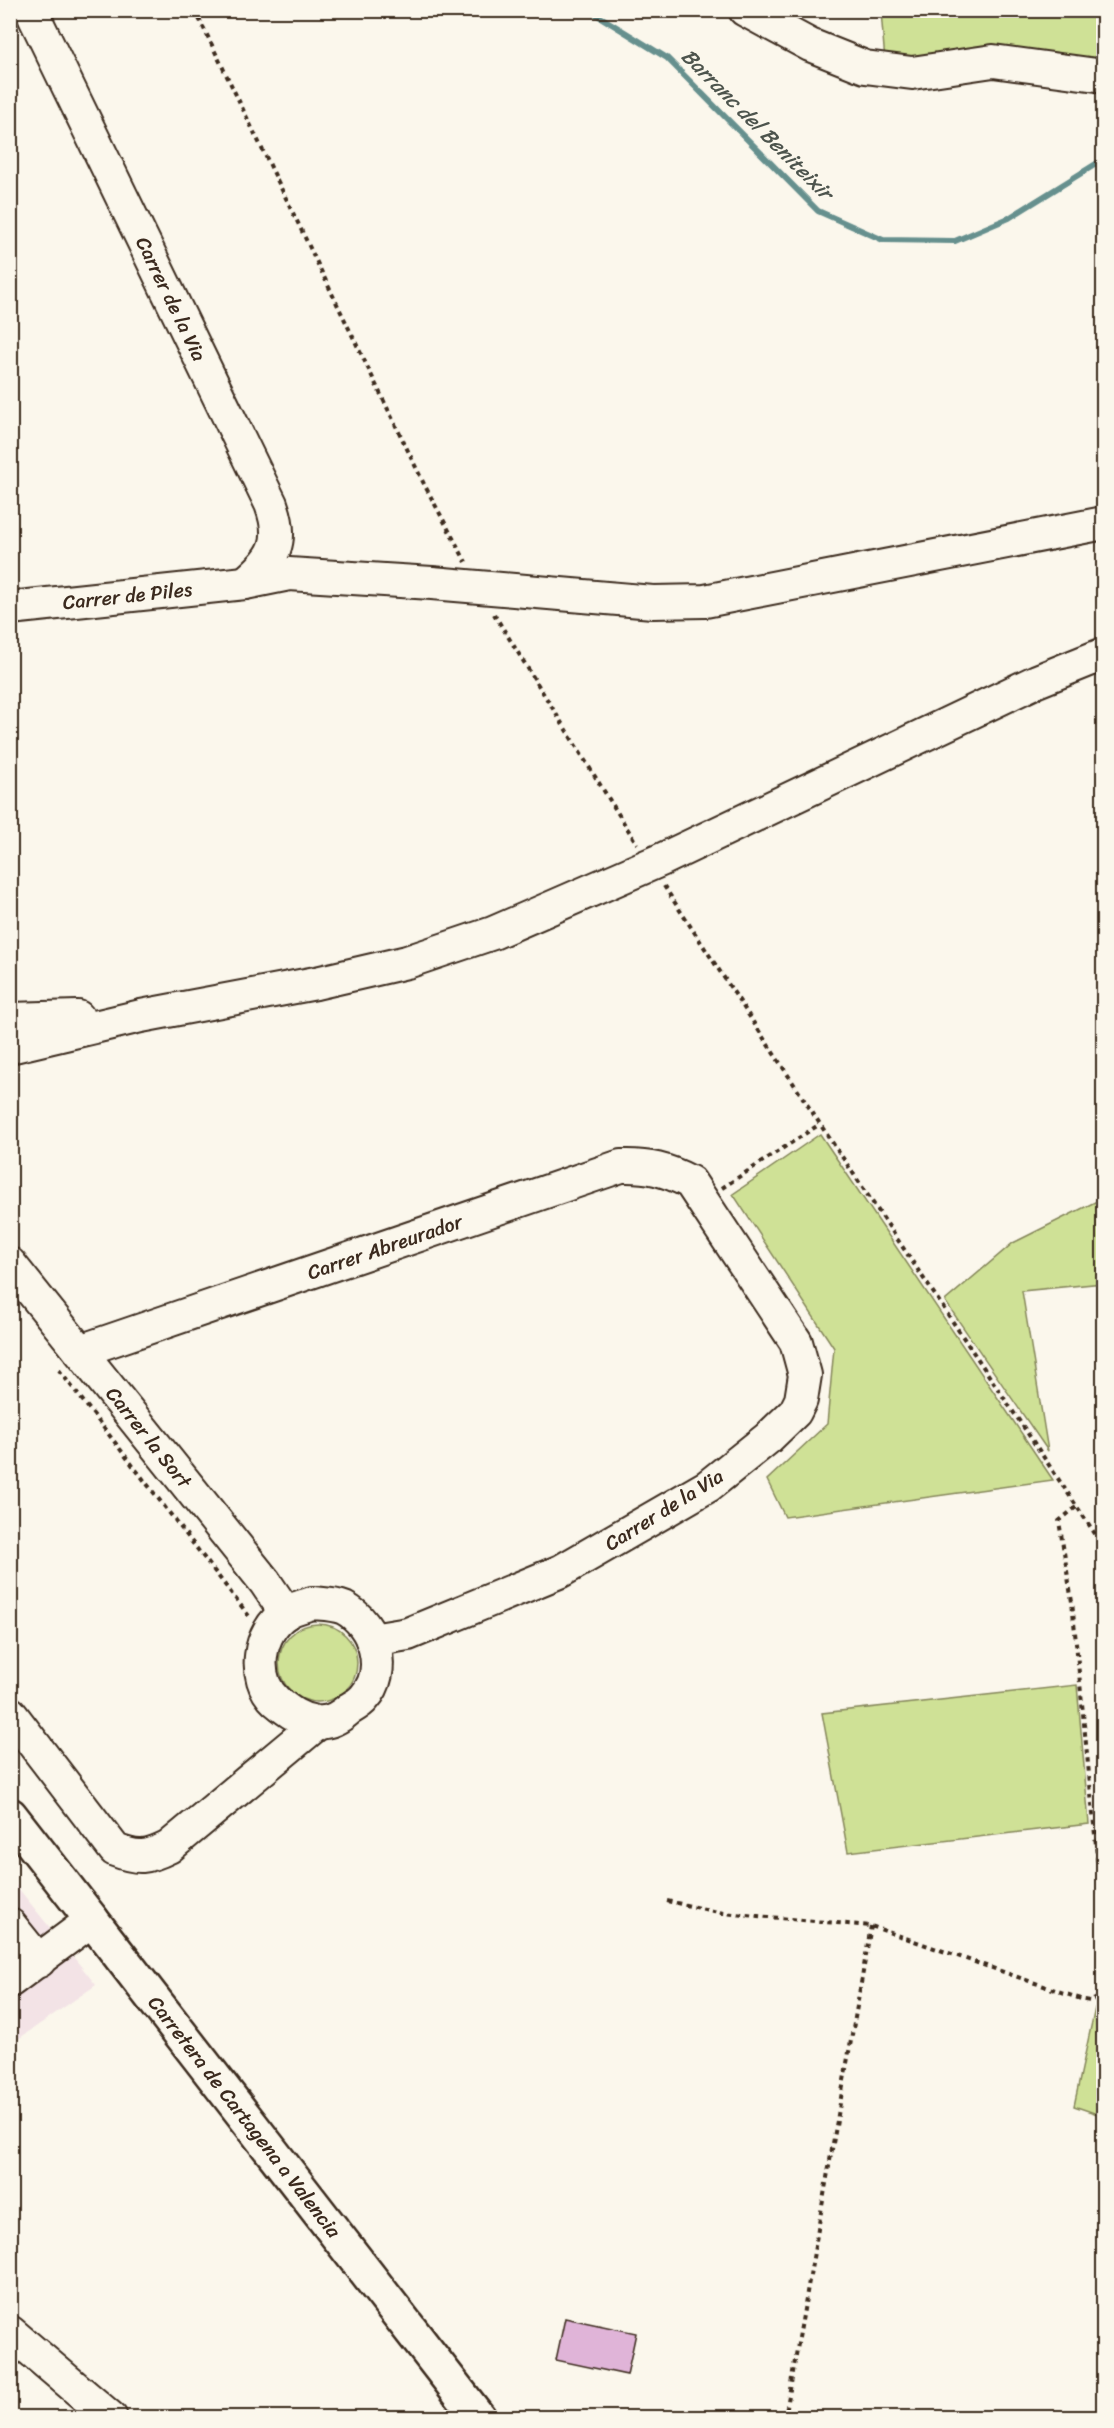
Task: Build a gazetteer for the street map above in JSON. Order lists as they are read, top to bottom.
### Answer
{
  "streets": {
    "main road": ["Carretera de Cartagena a Valencia"],
    "street": [
      "Carrer de la Via",
      "Carrer de Piles",
      "Carrer Abreurador",
      "Carrer la Sort"
    ]
  },
  "crossings": [
    ["Carrer de la Via", "Carrer de Piles"],
    ["Carrer de la Via", "Carrer Abreurador"],
    ["Carrer de la Via", "Carrer la Sort"],
    ["Carrer Abreurador", "Carrer la Sort"]
  ],
  "water": ["Barranc del Beniteixir"]
}
